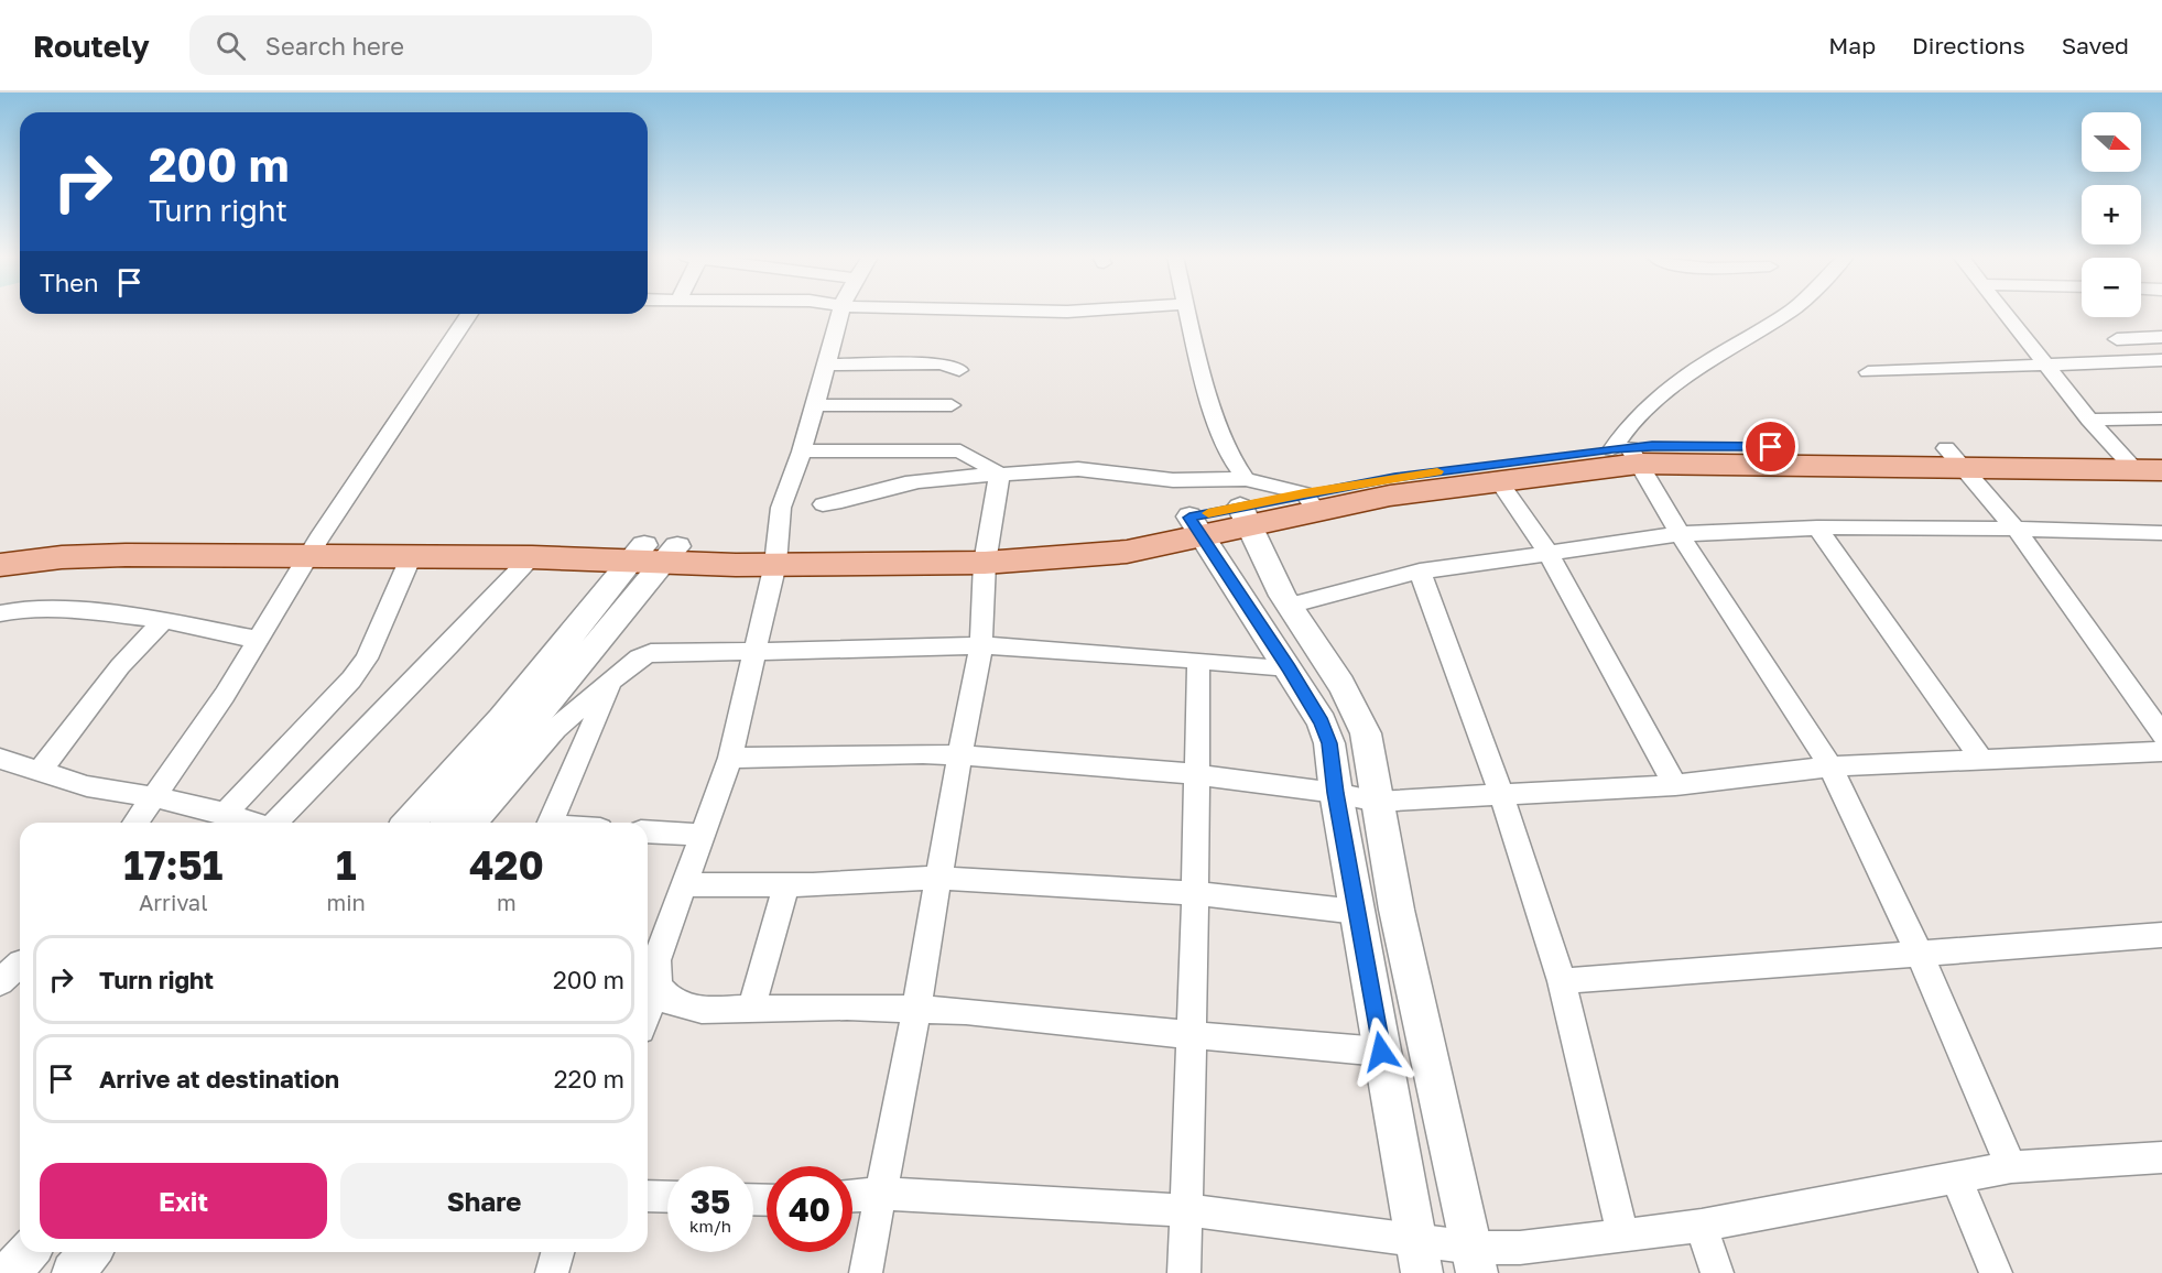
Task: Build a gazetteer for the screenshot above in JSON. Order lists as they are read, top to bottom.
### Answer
{
  "north": "right",
  "page": {
    "header": "Routely",
    "search": "Search here",
    "nav": ["Map", "Directions", "Saved"],
    "map_buttons": ["+", "−"],
    "turn": ["200 m", "Turn right"],
    "then": "Then",
    "eta": [
      "17:51",
      "Arrival",
      "1",
      "min",
      "420",
      "m"
    ],
    "list": [
      {
        "name": "Turn right",
        "value": "200 m"
      },
      {
        "name": "Arrive at destination",
        "value": "220 m"
      }
    ],
    "buttons": ["Exit", "Share"],
    "speed": "35 km/h",
    "limit": "40"
  }
}
